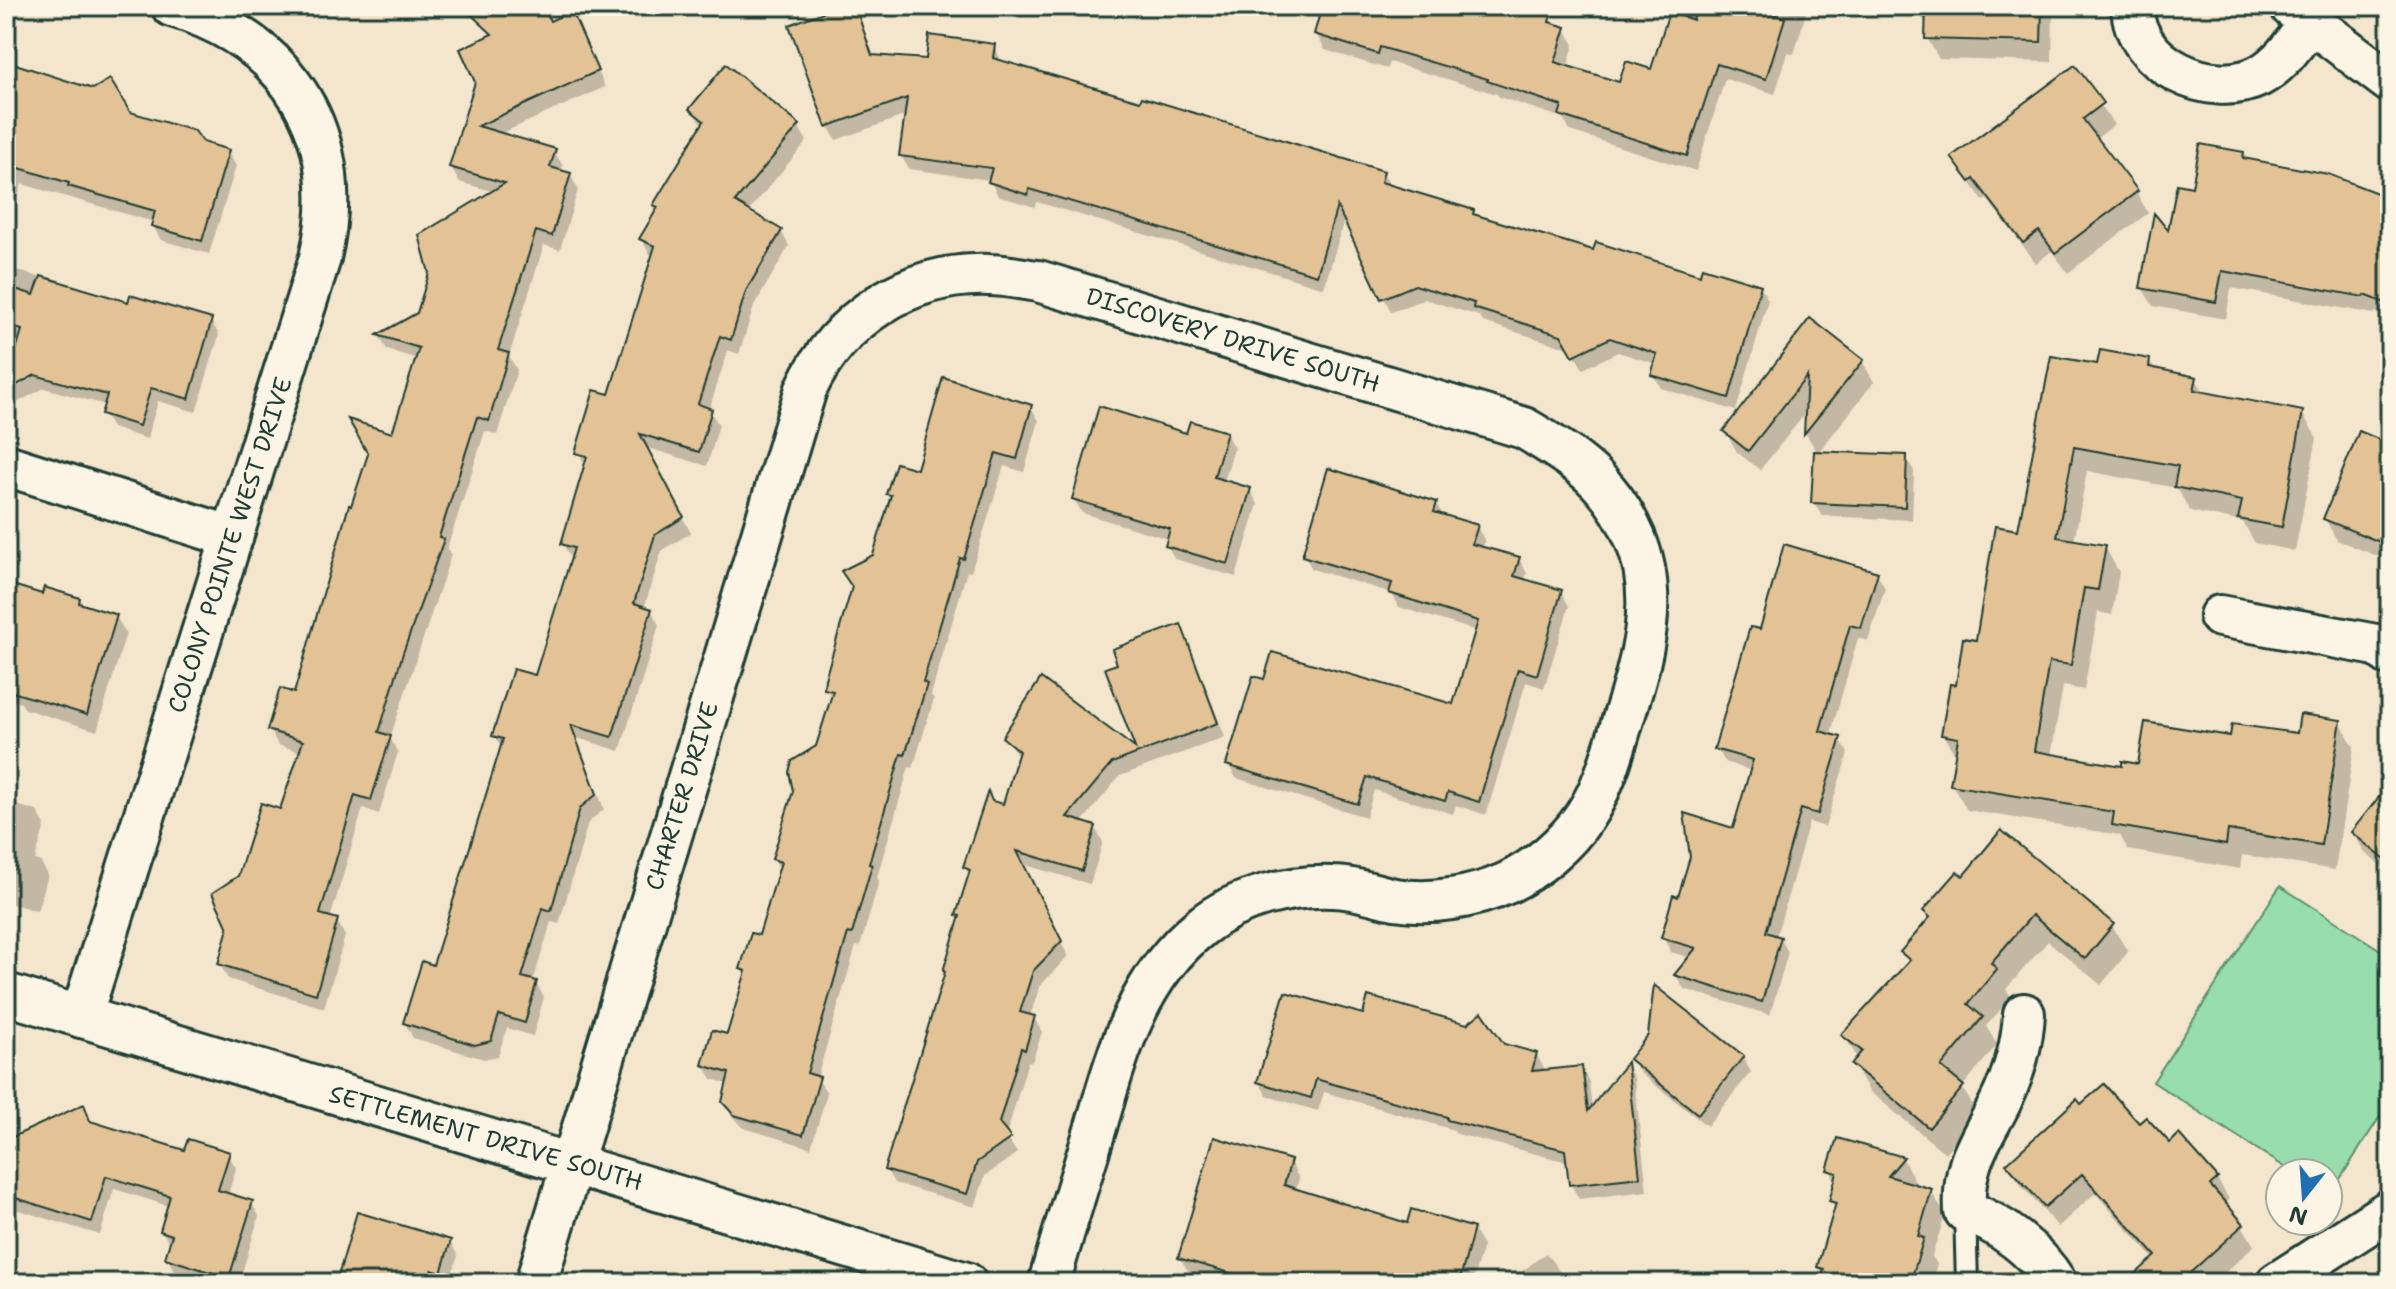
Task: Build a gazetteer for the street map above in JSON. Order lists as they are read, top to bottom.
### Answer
{
  "streets": {
    "street": [
      "DISCOVERY DRIVE SOUTH",
      "COLONY POINTE WEST DRIVE",
      "CHARTER DRIVE",
      "SETTLEMENT DRIVE SOUTH"
    ]
  },
  "crossings": [
    ["DISCOVERY DRIVE SOUTH", "CHARTER DRIVE"],
    ["COLONY POINTE WEST DRIVE", "SETTLEMENT DRIVE SOUTH"],
    ["CHARTER DRIVE", "SETTLEMENT DRIVE SOUTH"]
  ],
  "north": "bottom"
}
